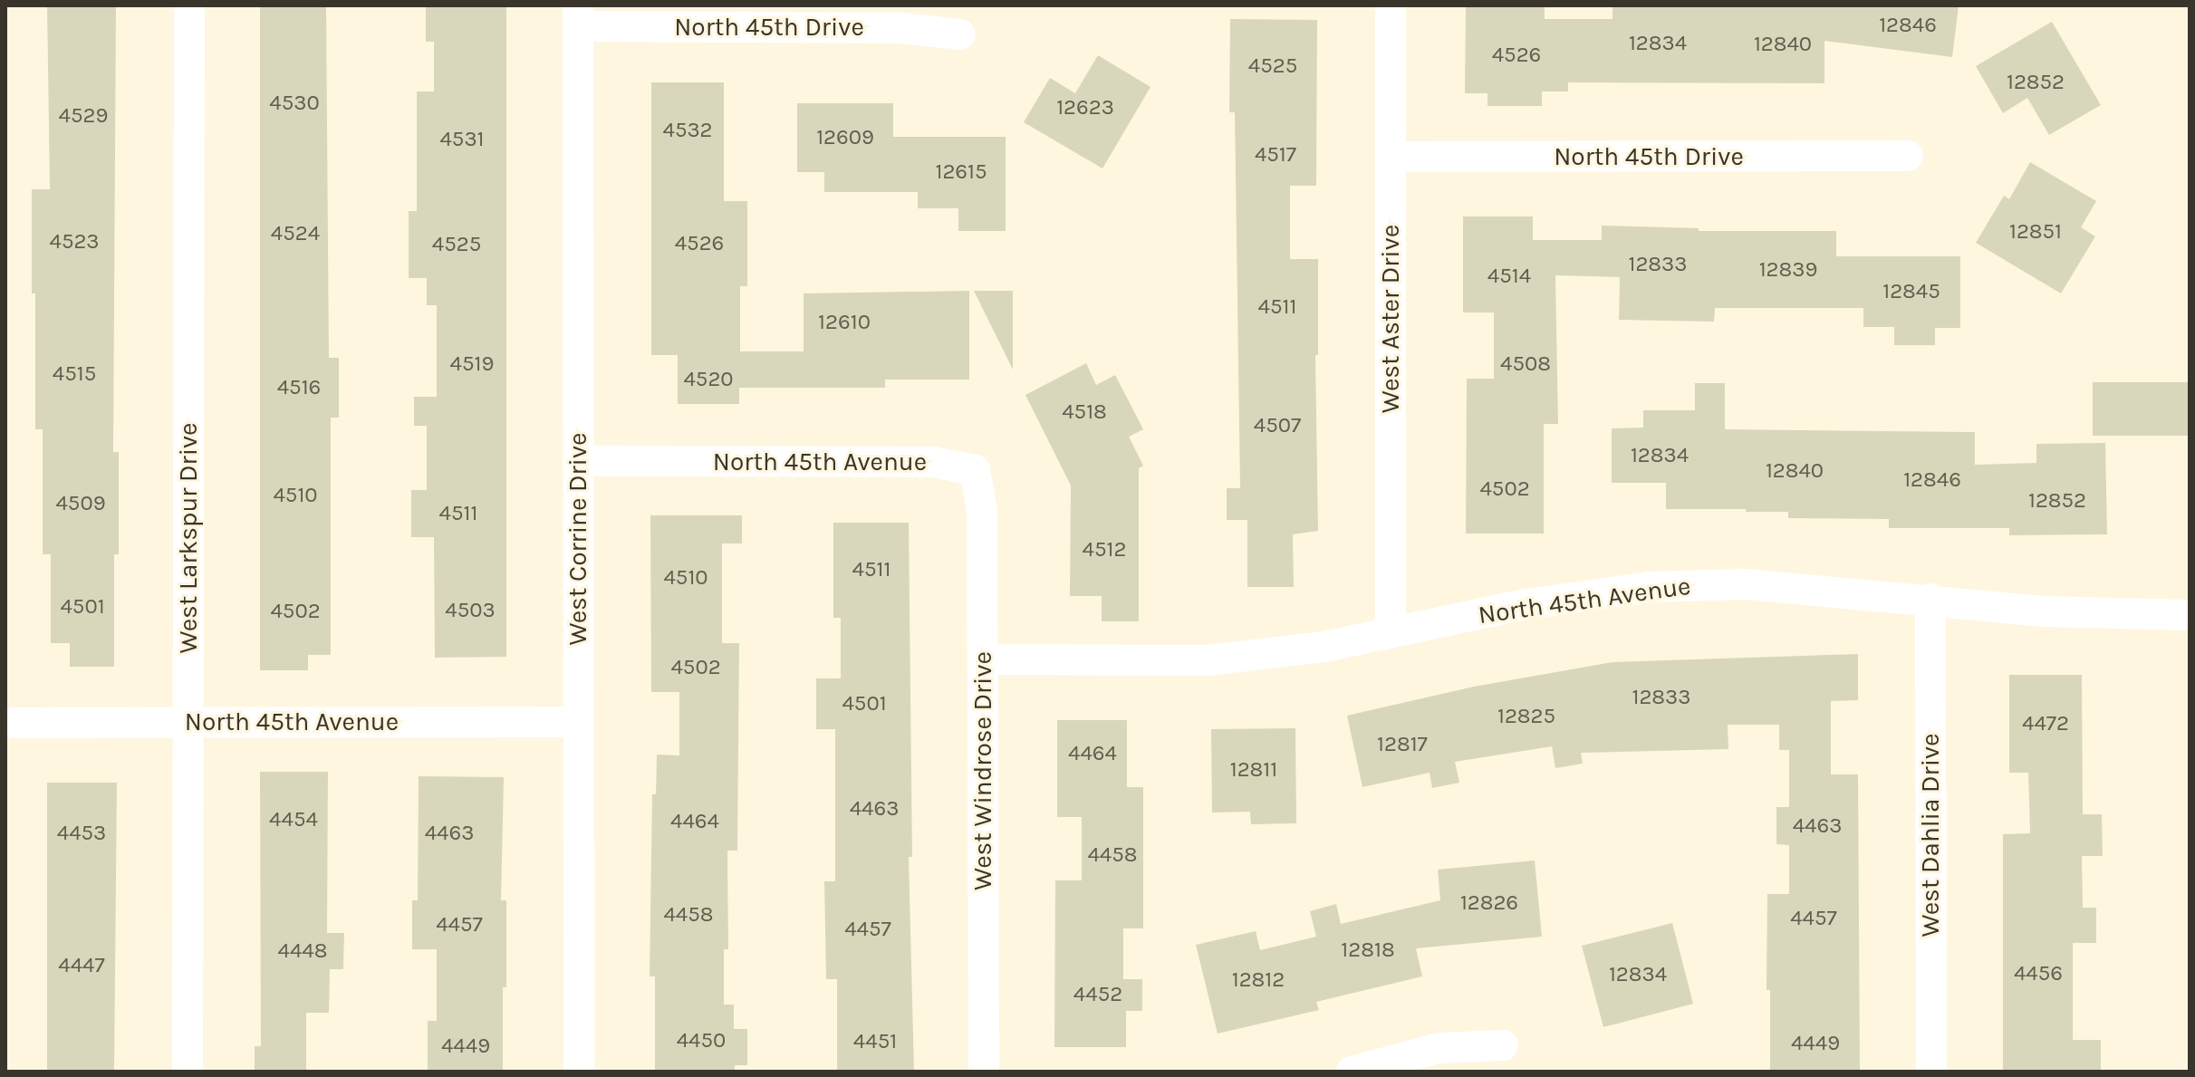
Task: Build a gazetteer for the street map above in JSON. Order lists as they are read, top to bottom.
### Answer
{
  "streets": {
    "street": [
      "North 45th Drive",
      "West Aster Drive",
      "North 45th Avenue",
      "West Larkspur Drive",
      "West Corrine Drive",
      "West Windrose Drive",
      "West Dahlia Drive"
    ]
  },
  "crossings": [
    ["North 45th Drive", "West Aster Drive"],
    ["North 45th Drive", "West Corrine Drive"],
    ["West Aster Drive", "North 45th Avenue"],
    ["North 45th Avenue", "West Larkspur Drive"],
    ["North 45th Avenue", "West Corrine Drive"],
    ["North 45th Avenue", "West Windrose Drive"],
    ["North 45th Avenue", "West Dahlia Drive"]
  ],
  "house_numbers": [
    "12846",
    "12834",
    "12840",
    "4526",
    "4525",
    "12852",
    "4530",
    "12623",
    "4529",
    "4532",
    "12609",
    "4531",
    "4517",
    "12615",
    "12851",
    "4524",
    "4523",
    "4526",
    "4525",
    "12833",
    "12839",
    "4514",
    "12845",
    "4511",
    "12610",
    "4519",
    "4508",
    "4515",
    "4520",
    "4516",
    "4518",
    "4507",
    "12834",
    "12840",
    "12846",
    "4502",
    "4510",
    "12852",
    "4509",
    "4511",
    "4512",
    "4511",
    "4510",
    "4501",
    "4503",
    "4502",
    "4502",
    "12833",
    "4501",
    "12825",
    "4472",
    "12817",
    "4464",
    "12811",
    "4463",
    "4454",
    "4464",
    "4463",
    "4453",
    "4463",
    "4458",
    "12826",
    "4458",
    "4457",
    "4457",
    "4457",
    "12818",
    "4448",
    "4447",
    "4456",
    "12834",
    "12812",
    "4452",
    "4450",
    "4451",
    "4449",
    "4449"
  ]
}
